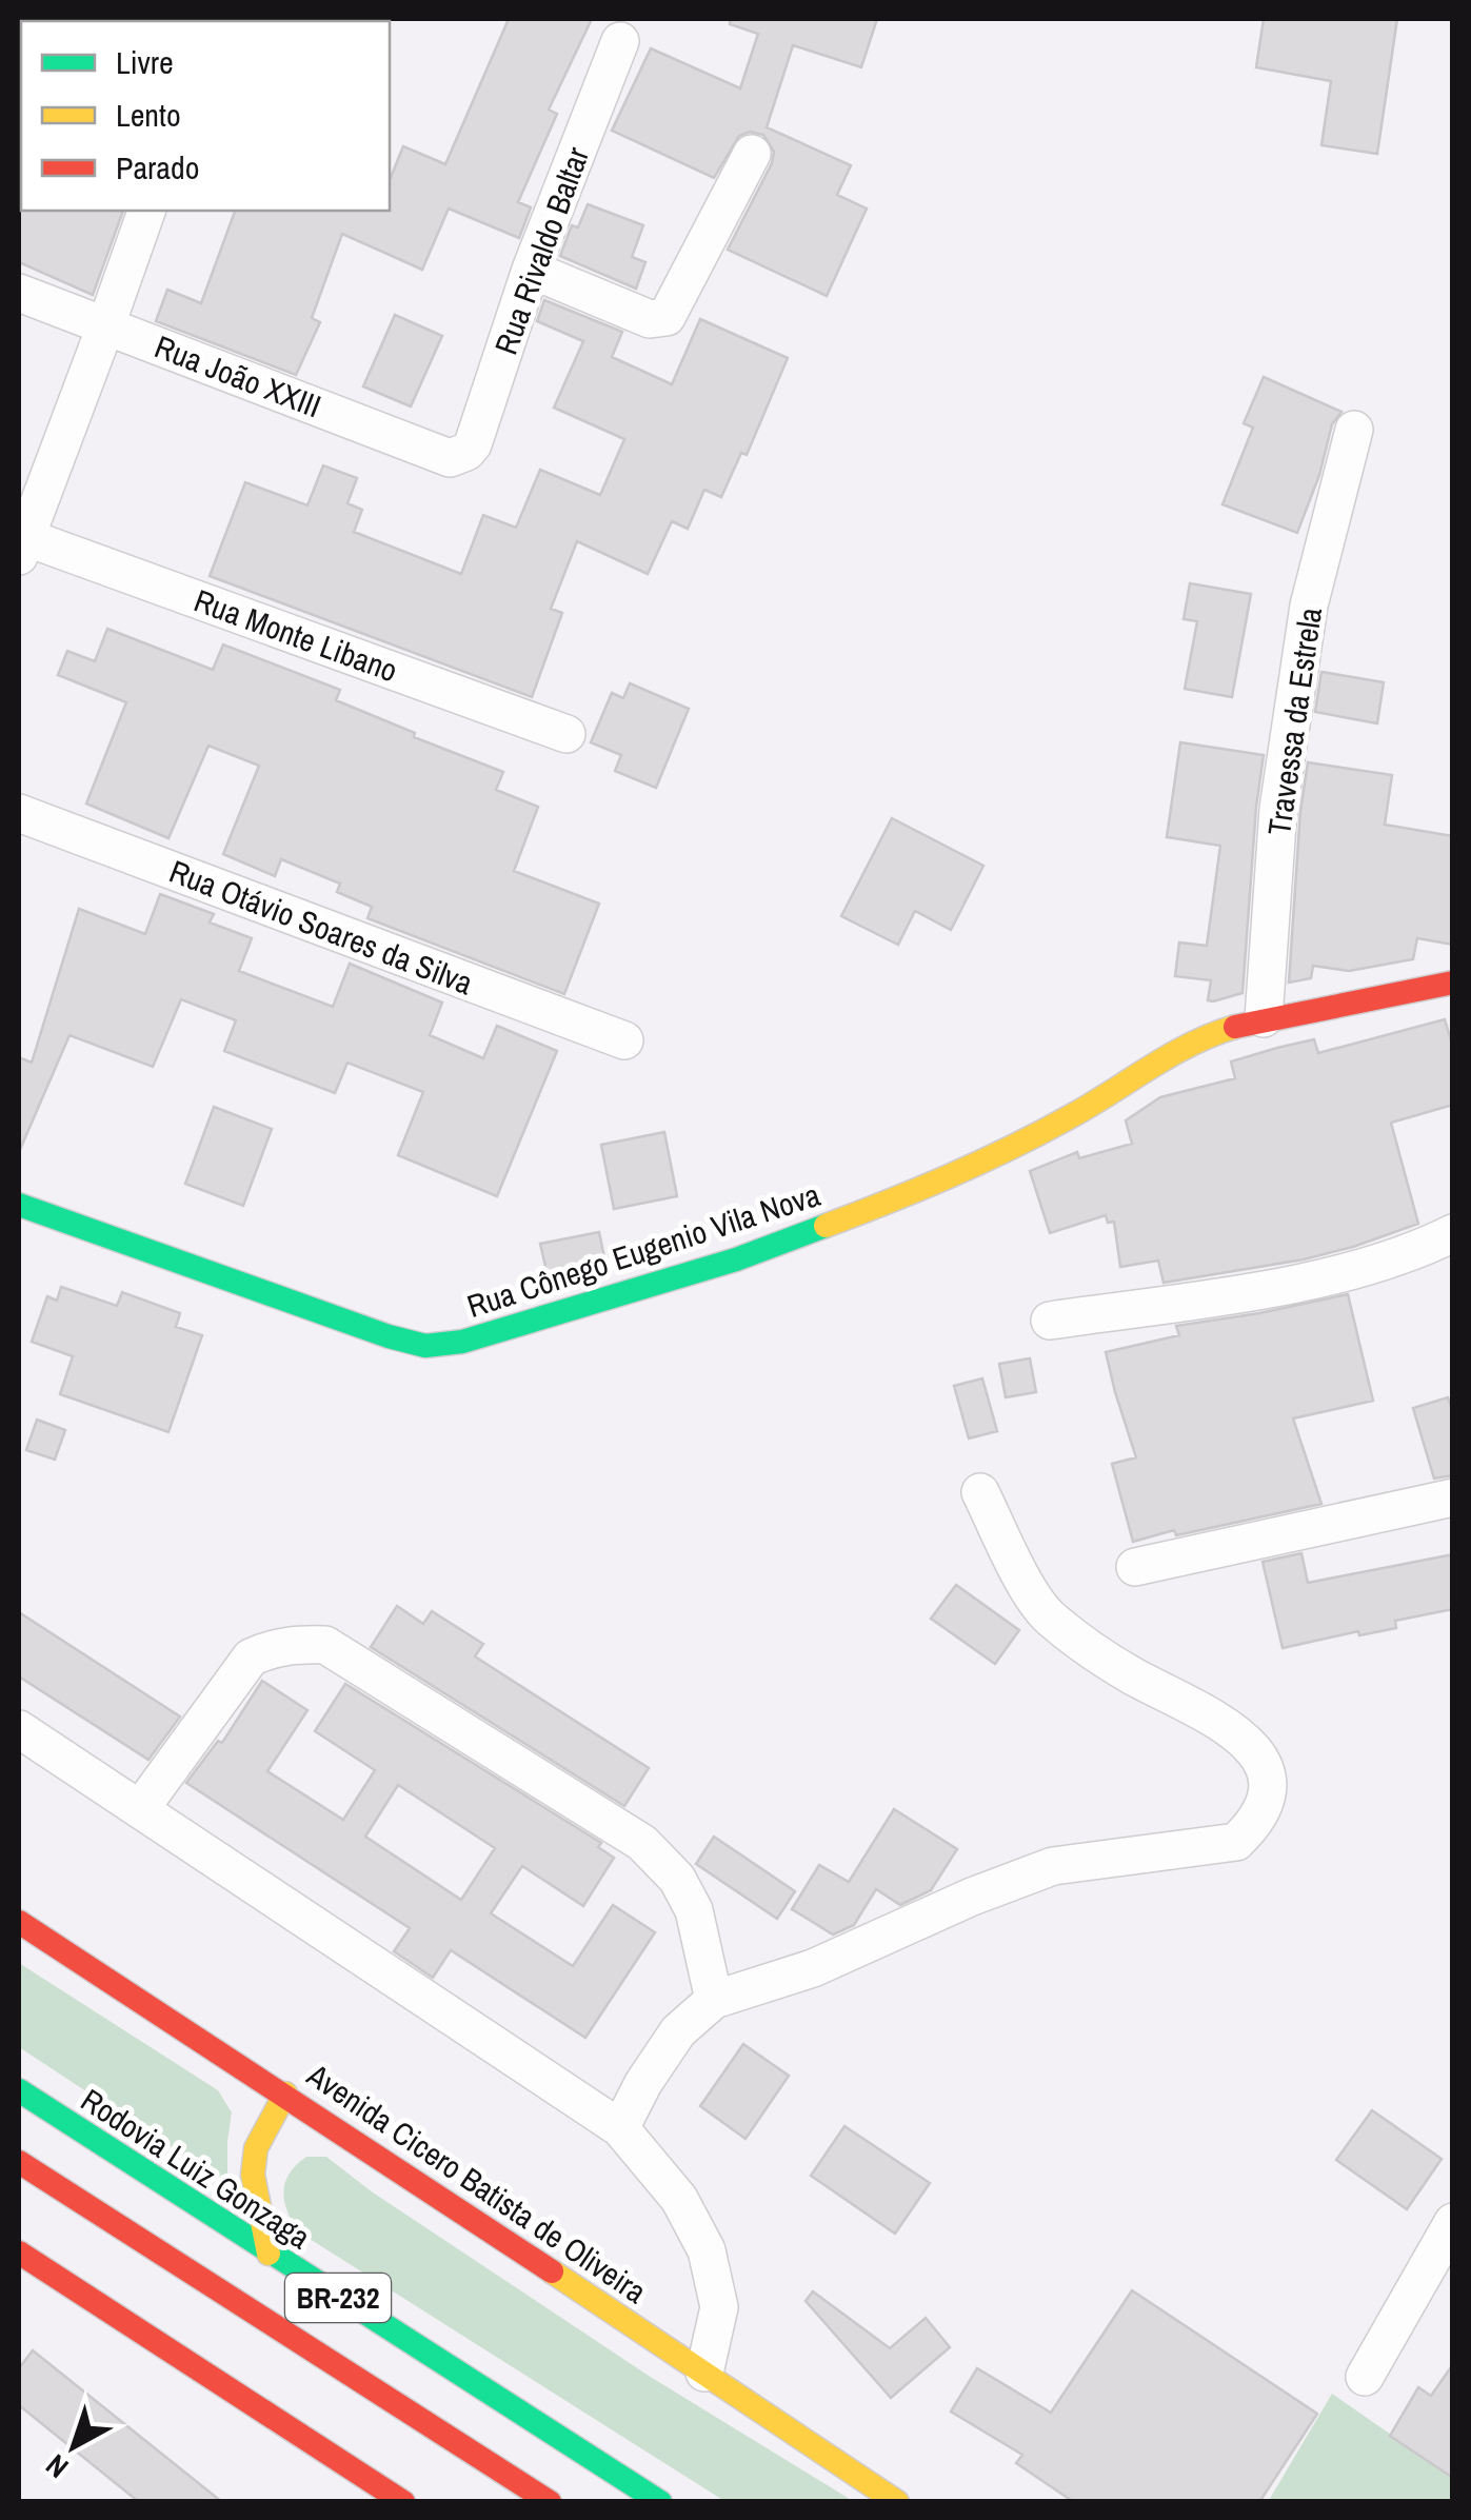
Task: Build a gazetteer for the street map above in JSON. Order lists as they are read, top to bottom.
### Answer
{
  "streets": {
    "main road": [
      "Rua Cônego Eugenio Vila Nova",
      "Rodovia Luiz Gonzaga",
      "Avenida Cicero Batista de Oliveira",
      "BR-232"
    ],
    "street": [
      "Rua Rivaldo Baltar",
      "Rua João XXIII",
      "Rua Monte Libano",
      "Travessa da Estrela",
      "Rua Otávio Soares da Silva"
    ]
  },
  "crossings": [
    ["Rua Rivaldo Baltar", "Rua João XXIII"],
    ["Travessa da Estrela", "Rua Cônego Eugenio Vila Nova"]
  ],
  "legend": ["Livre", "Lento", "Parado"],
  "north": "bottom left"
}
